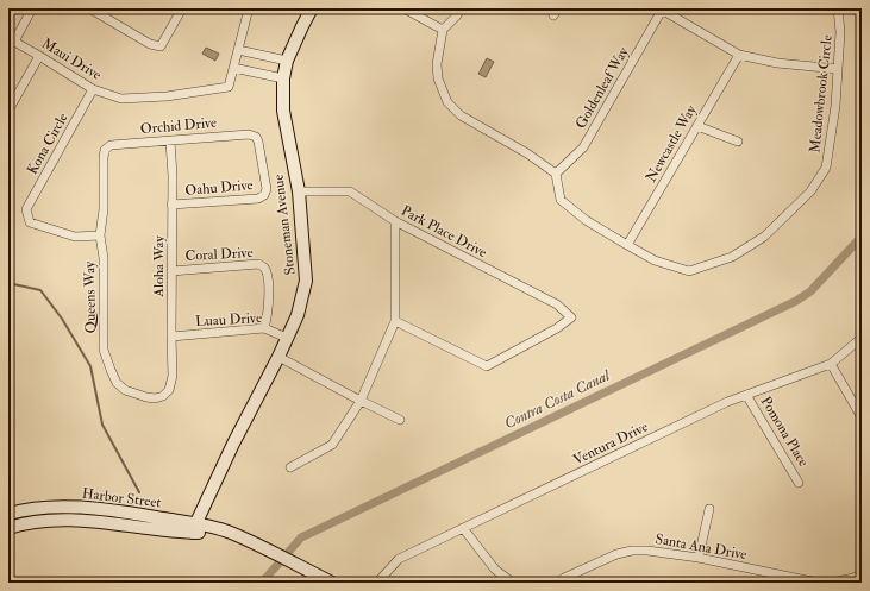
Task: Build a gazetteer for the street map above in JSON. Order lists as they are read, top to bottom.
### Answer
{
  "streets": {
    "street": [
      "Maui Drive",
      "Goldenleaf Way",
      "Meadowbrook Circle",
      "Orchid Drive",
      "Kona Circle",
      "Newcastle Way",
      "Oahu Drive",
      "Stoneman Avenue",
      "Park Place Drive",
      "Coral Drive",
      "Aloha Way",
      "Queens Way",
      "Luau Drive",
      "Pomona Place",
      "Ventura Drive",
      "Harbor Street",
      "Santa Ana Drive"
    ]
  },
  "crossings": [
    ["Maui Drive", "Kona Circle"],
    ["Goldenleaf Way", "Meadowbrook Circle"],
    ["Meadowbrook Circle", "Newcastle Way"],
    ["Orchid Drive", "Oahu Drive"],
    ["Orchid Drive", "Aloha Way"],
    ["Orchid Drive", "Queens Way"],
    ["Kona Circle", "Queens Way"],
    ["Oahu Drive", "Aloha Way"],
    ["Stoneman Avenue", "Park Place Drive"],
    ["Stoneman Avenue", "Luau Drive"],
    ["Stoneman Avenue", "Harbor Street"],
    ["Coral Drive", "Aloha Way"],
    ["Coral Drive", "Luau Drive"],
    ["Aloha Way", "Queens Way"],
    ["Aloha Way", "Luau Drive"],
    ["Pomona Place", "Ventura Drive"]
  ],
  "water": ["Contra Costa Canal"]
}
